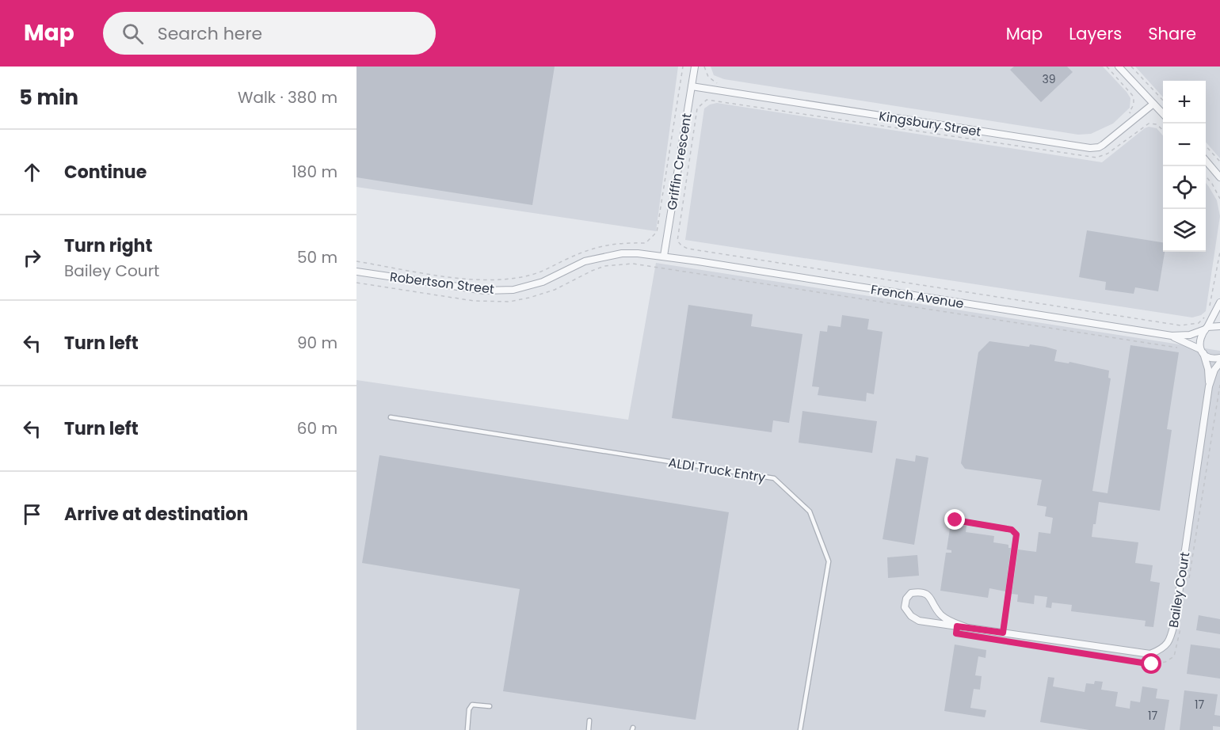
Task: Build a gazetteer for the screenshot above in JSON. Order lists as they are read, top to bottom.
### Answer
{
  "streets": {
    "street": [
      "Kingsbury Street",
      "Griffin Crescent",
      "Robertson Street",
      "French Avenue",
      "Bailey Court"
    ],
    "lane": ["ALDI Truck Entry"]
  },
  "crossings": [
    ["Kingsbury Street", "Griffin Crescent"],
    ["Griffin Crescent", "Robertson Street"],
    ["Griffin Crescent", "French Avenue"],
    ["Robertson Street", "French Avenue"],
    ["French Avenue", "Bailey Court"]
  ],
  "house_numbers": ["39", "17", "17"],
  "page": {
    "header": "Map",
    "search": "Search here",
    "nav": ["Map", "Layers", "Share"],
    "heading": ["5 min", "Walk · 380 m"],
    "map_buttons": ["+", "−"],
    "list": [
      ["Continue", "180 m"],
      ["Turn right", "Bailey Court", "50 m"],
      ["Turn left", "90 m"],
      ["Turn left", "60 m"],
      "Arrive at destination"
    ]
  }
}
